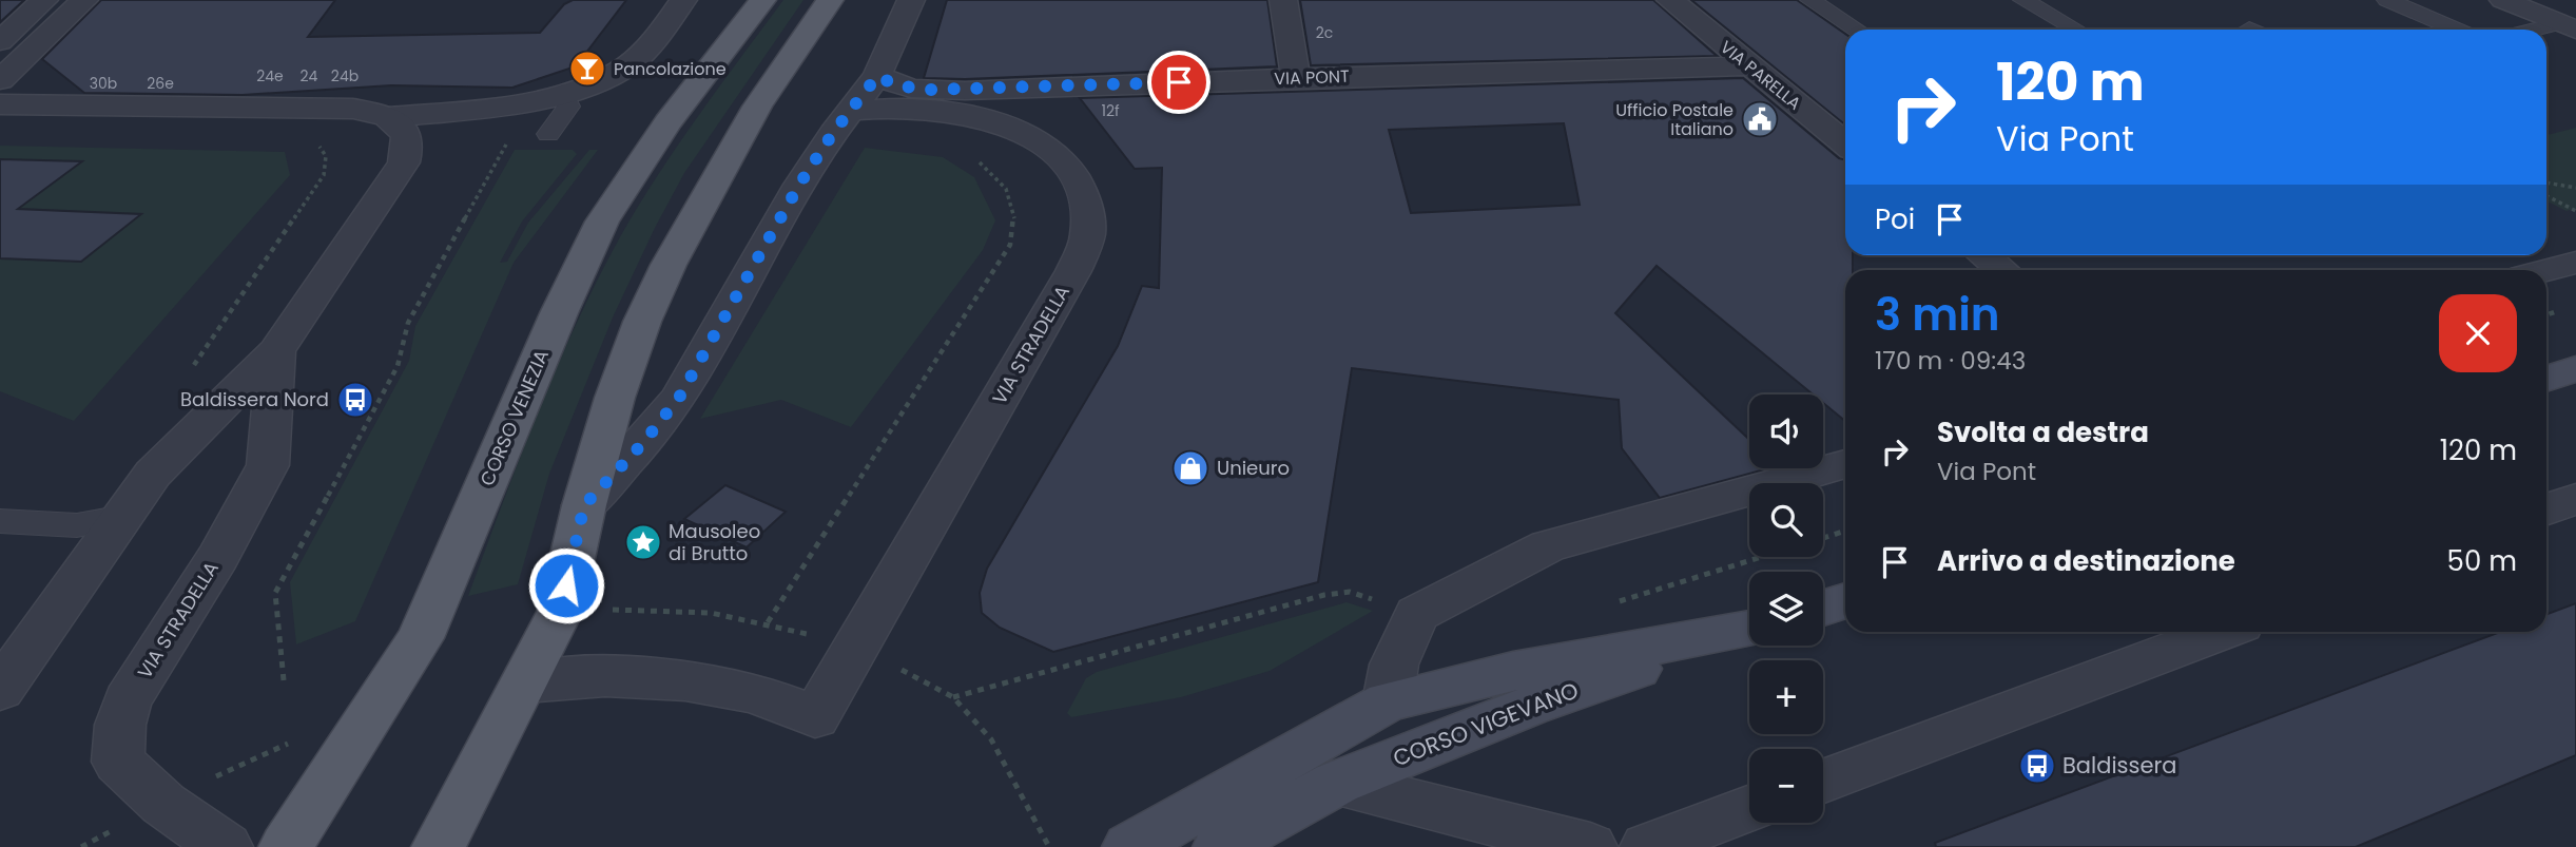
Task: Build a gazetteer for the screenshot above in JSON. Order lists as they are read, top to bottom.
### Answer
{
  "streets": {
    "main road": ["CORSO VENEZIA", "CORSO VIGEVANO"],
    "street": ["VIA PARELLA", "VIA PONT", "VIA STRADELLA"]
  },
  "crossings": [
    ["VIA PARELLA", "VIA PONT"]
  ],
  "places": {
    "bar": ["Pancolazione"],
    "public building": ["Ufficio Postale Italiano"],
    "bus stop": ["Baldissera Nord", "Baldissera"],
    "shop": ["Unieuro"],
    "place": ["Mausoleo di Brutto"]
  },
  "house_numbers": [
    "2c",
    "24e",
    "24",
    "24b",
    "30b",
    "26e",
    "12f"
  ],
  "page": {
    "turn": ["120 m", "Via Pont"],
    "then": "Poi",
    "heading": ["3 min", "170 m · 09:43"],
    "map_buttons": ["+", "−"],
    "list": [
      {
        "name": "Svolta a destra",
        "note": "Via Pont",
        "value": "120 m"
      },
      {
        "name": "Arrivo a destinazione",
        "value": "50 m"
      }
    ]
  }
}
